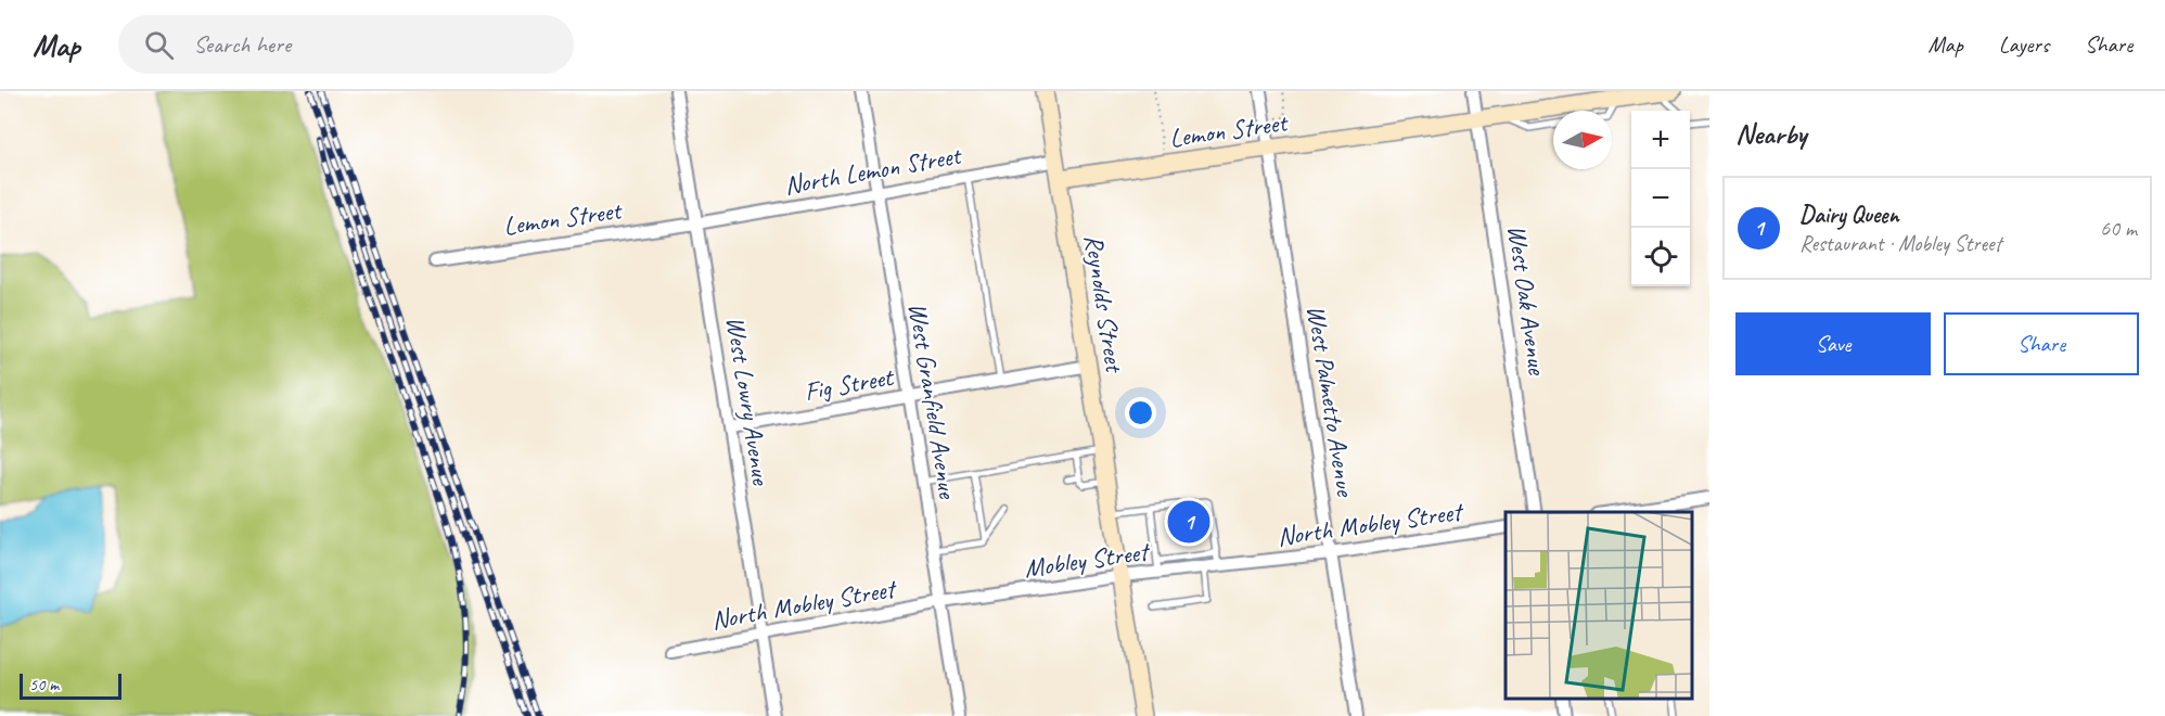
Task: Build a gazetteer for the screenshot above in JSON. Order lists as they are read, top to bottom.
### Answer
{
  "streets": {
    "main road": ["Lemon Street", "Reynolds Street"],
    "street": [
      "North Lemon Street",
      "West Oak Avenue",
      "Fig Street",
      "West Lowry Avenue",
      "West Granfield Avenue",
      "West Palmetto Avenue",
      "North Mobley Street",
      "Mobley Street"
    ]
  },
  "crossings": [
    ["Lemon Street", "North Lemon Street"],
    ["Lemon Street", "West Oak Avenue"],
    ["Lemon Street", "Reynolds Street"],
    ["Lemon Street", "West Lowry Avenue"],
    ["Lemon Street", "West Palmetto Avenue"],
    ["North Lemon Street", "Reynolds Street"],
    ["North Lemon Street", "West Lowry Avenue"],
    ["North Lemon Street", "West Granfield Avenue"],
    ["Reynolds Street", "Fig Street"],
    ["Reynolds Street", "Mobley Street"],
    ["Fig Street", "West Lowry Avenue"],
    ["Fig Street", "West Granfield Avenue"],
    ["West Lowry Avenue", "North Mobley Street"],
    ["West Granfield Avenue", "North Mobley Street"],
    ["West Granfield Avenue", "Mobley Street"],
    ["West Palmetto Avenue", "North Mobley Street"],
    ["North Mobley Street", "Mobley Street"]
  ],
  "scale_bar": "50 m",
  "north": "right",
  "page": {
    "header": "Map",
    "search": "Search here",
    "nav": ["Map", "Layers", "Share"],
    "heading": "Nearby",
    "map_buttons": ["+", "−"],
    "list": [
      {
        "mark": "1",
        "name": "Dairy Queen",
        "note": "Restaurant · Mobley Street",
        "value": "60 m"
      }
    ],
    "buttons": ["Save", "Share"],
    "pins": "1",
    "scale": "50 m"
  }
}
